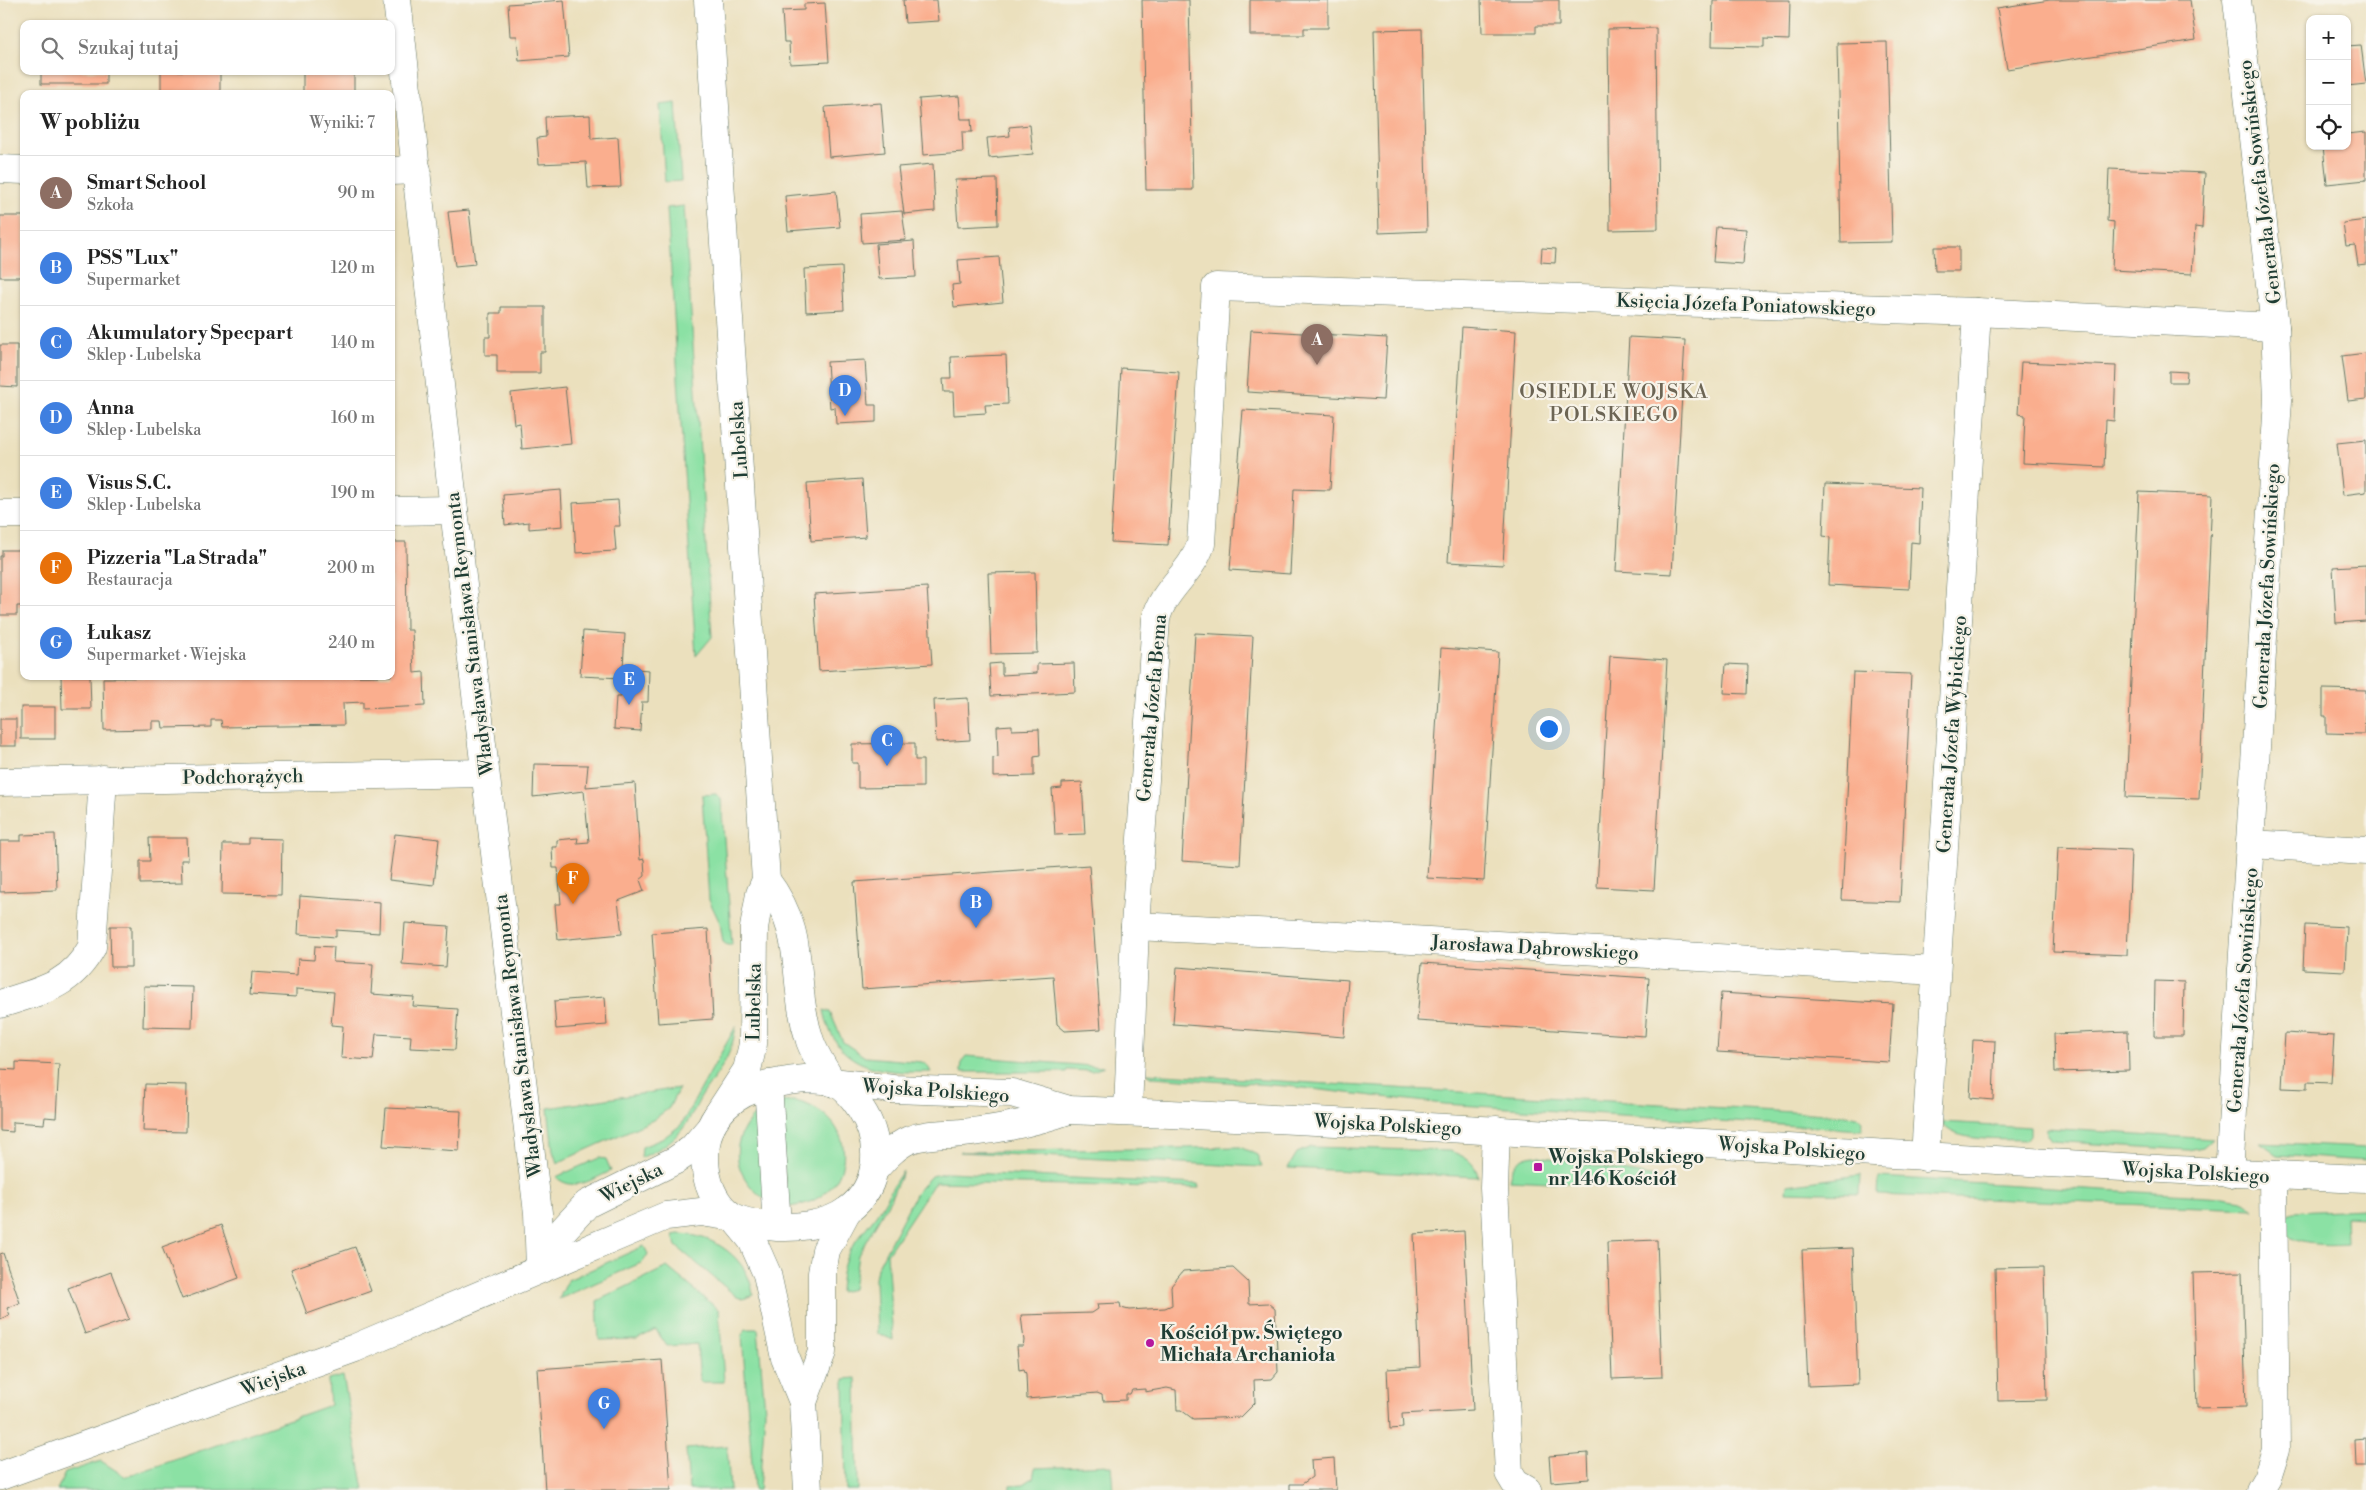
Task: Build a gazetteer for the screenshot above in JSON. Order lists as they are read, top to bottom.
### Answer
{
  "streets": {
    "street": [
      "Generała Józefa Sowińskiego",
      "Księcia Józefa Poniatowskiego",
      "Lubelska",
      "Władysława Stanisława Reymonta",
      "Generała Józefa Bema",
      "Generała Józefa Wybickiego",
      "Podchorążych",
      "Jarosława Dąbrowskiego",
      "Wojska Polskiego",
      "Wiejska"
    ]
  },
  "crossings": [
    ["Generała Józefa Sowińskiego", "Księcia Józefa Poniatowskiego"],
    ["Generała Józefa Sowińskiego", "Wojska Polskiego"],
    ["Księcia Józefa Poniatowskiego", "Generała Józefa Bema"],
    ["Księcia Józefa Poniatowskiego", "Generała Józefa Wybickiego"],
    ["Lubelska", "Wojska Polskiego"],
    ["Lubelska", "Wiejska"],
    ["Władysława Stanisława Reymonta", "Podchorążych"],
    ["Władysława Stanisława Reymonta", "Wiejska"],
    ["Generała Józefa Bema", "Jarosława Dąbrowskiego"],
    ["Generała Józefa Bema", "Wojska Polskiego"],
    ["Generała Józefa Wybickiego", "Jarosława Dąbrowskiego"],
    ["Generała Józefa Wybickiego", "Wojska Polskiego"],
    ["Wojska Polskiego", "Wiejska"]
  ],
  "districts": ["OSIEDLE WOJSKA POLSKIEGO"],
  "places": {
    "transit": ["Wojska Polskiego nr 146 Kościół"],
    "other": ["Kościół pw. Świętego Michała Archanioła"]
  },
  "page": {
    "map_buttons": ["+", "−"],
    "search": "Szukaj tutaj",
    "heading": ["W pobliżu", "Wyniki: 7"],
    "list": [
      {
        "mark": "A",
        "name": "Smart School",
        "note": "Szkoła",
        "value": "90 m"
      },
      {
        "mark": "B",
        "name": "PSS \"Lux\"",
        "note": "Supermarket",
        "value": "120 m"
      },
      {
        "mark": "C",
        "name": "Akumulatory Specpart",
        "note": "Sklep · Lubelska",
        "value": "140 m"
      },
      {
        "mark": "D",
        "name": "Anna",
        "note": "Sklep · Lubelska",
        "value": "160 m"
      },
      {
        "mark": "E",
        "name": "Visus S.C.",
        "note": "Sklep · Lubelska",
        "value": "190 m"
      },
      {
        "mark": "F",
        "name": "Pizzeria \"La Strada\"",
        "note": "Restauracja",
        "value": "200 m"
      },
      {
        "mark": "G",
        "name": "Łukasz",
        "note": "Supermarket · Wiejska",
        "value": "240 m"
      }
    ],
    "pins": [
      "A",
      "D",
      "E",
      "C",
      "F",
      "B",
      "G"
    ]
  }
}
